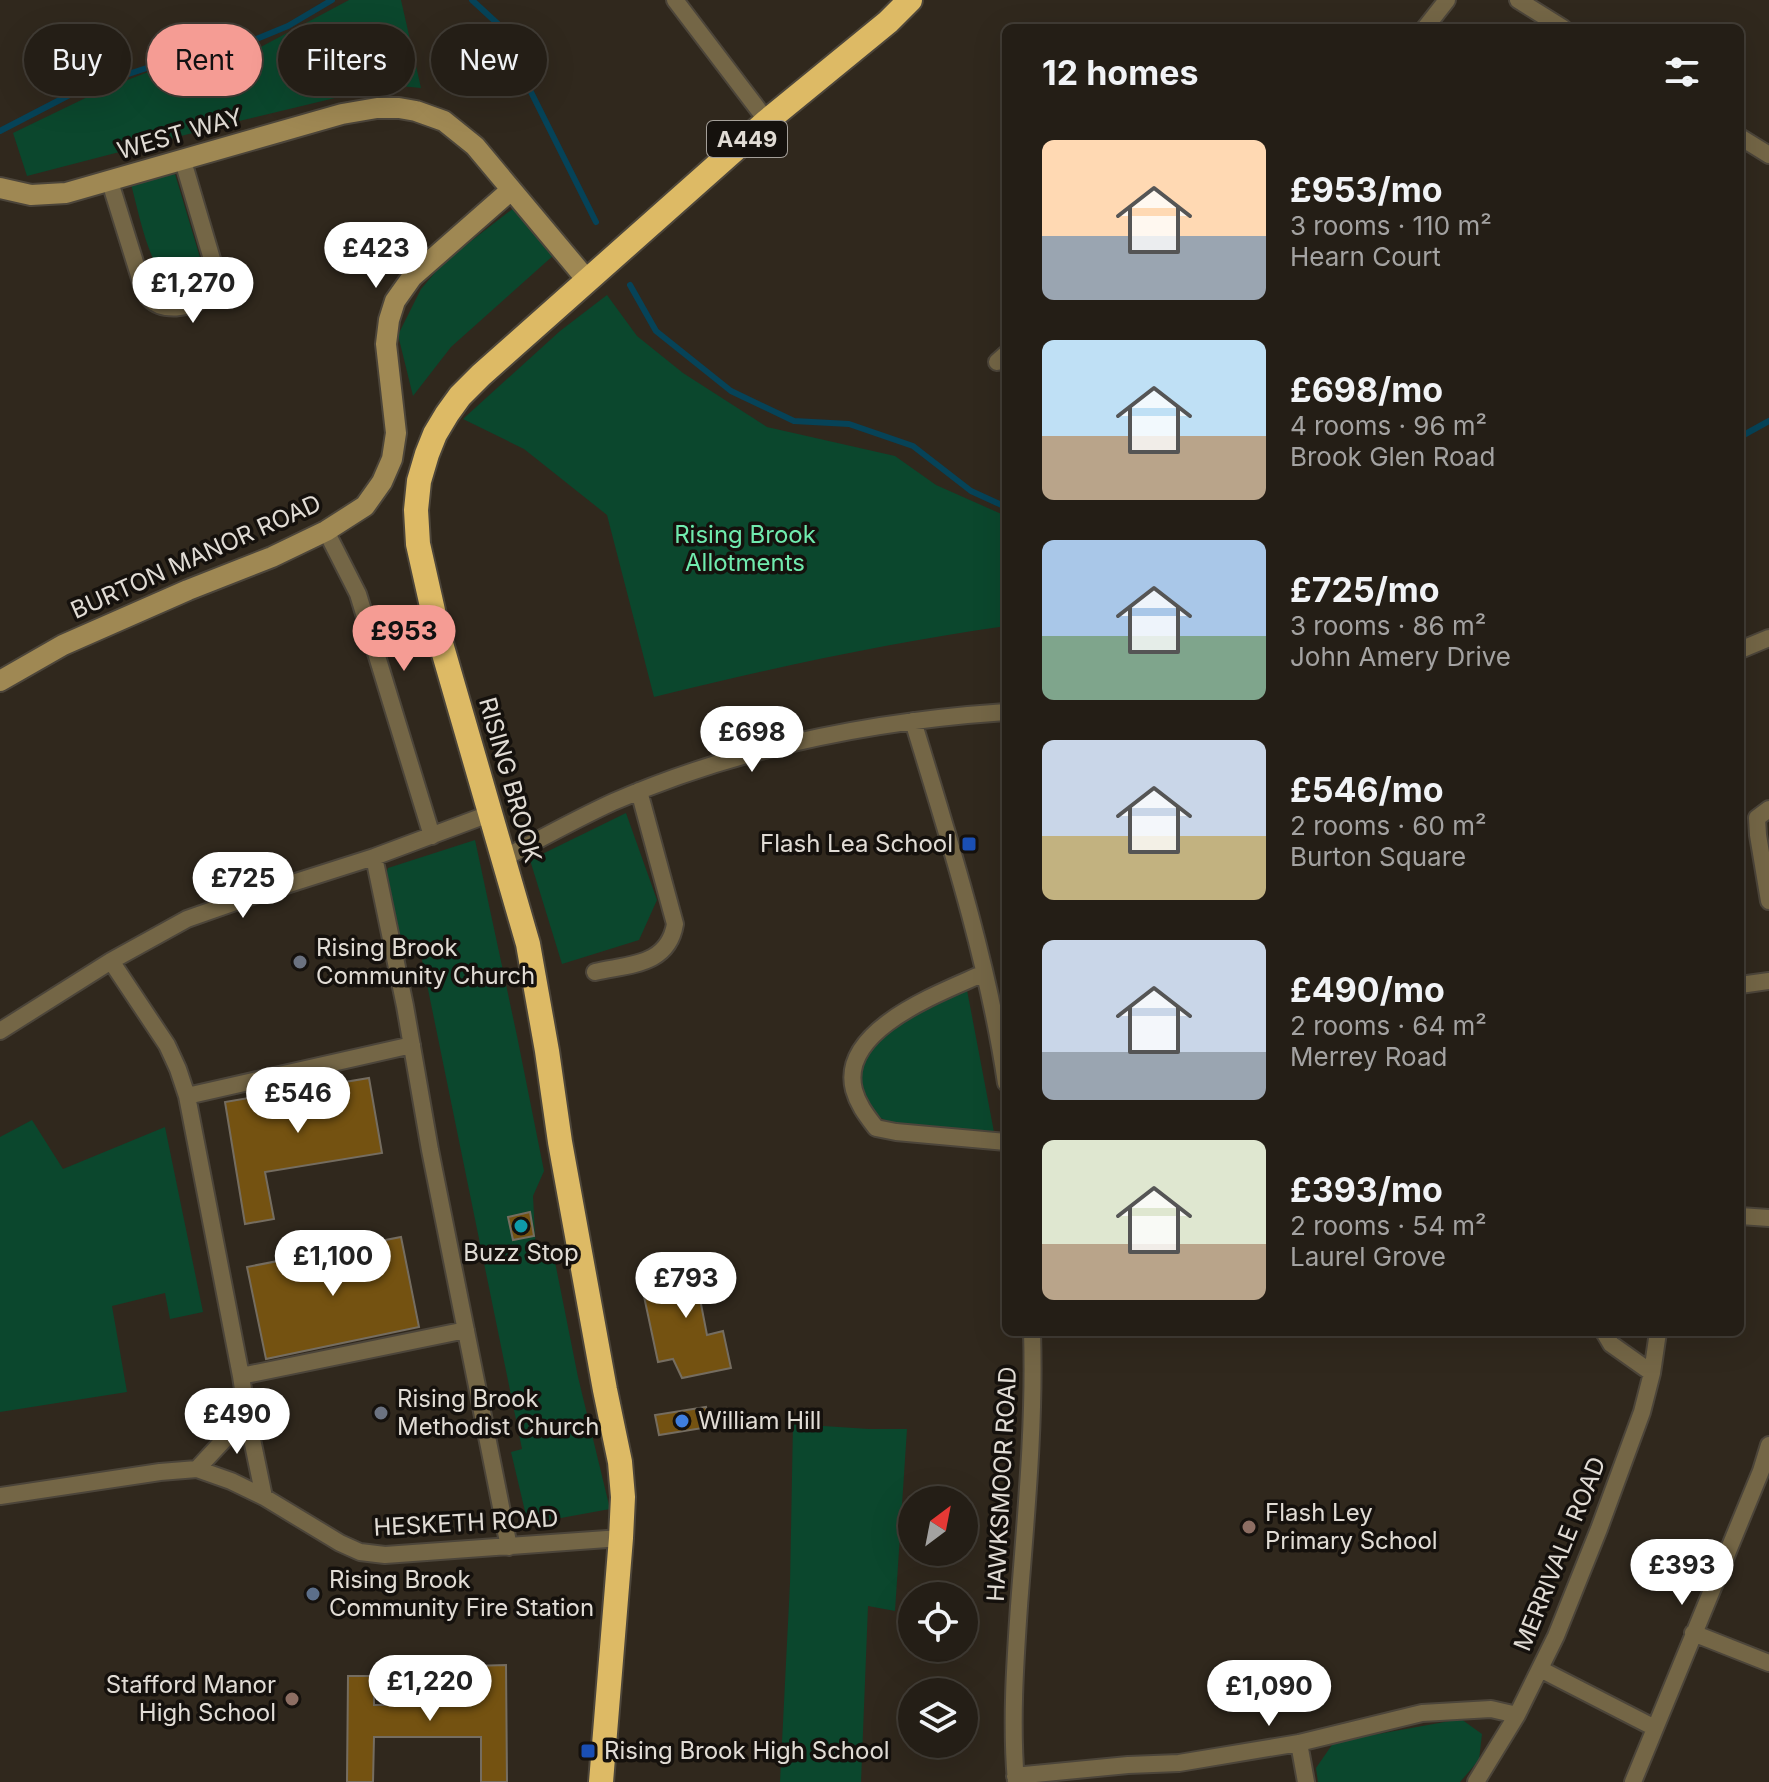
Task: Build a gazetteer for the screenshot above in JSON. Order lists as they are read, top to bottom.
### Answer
{
  "streets": {
    "highway": ["A449", "RISING BROOK"],
    "street": [
      "WEST WAY",
      "BURTON MANOR ROAD",
      "HAWKSMOOR ROAD",
      "HESKETH ROAD",
      "MERRIVALE ROAD"
    ]
  },
  "crossings": [
    ["WEST WAY", "BURTON MANOR ROAD"],
    ["WEST WAY", "RISING BROOK"],
    ["RISING BROOK", "HESKETH ROAD"]
  ],
  "parks": ["Rising Brook Allotments"],
  "places": {
    "transit": ["Flash Lea School", "Rising Brook High School"],
    "other": [
      "Rising Brook Community Church",
      "Buzz Stop",
      "Rising Brook Methodist Church",
      "William Hill",
      "Flash Ley Primary School",
      "Rising Brook Community Fire Station",
      "Stafford Manor High School"
    ]
  },
  "north": "top right",
  "page": {
    "chip": [
      "Buy",
      "Rent",
      "Filters",
      "New"
    ],
    "heading": "12 homes",
    "list": [
      {
        "name": "£953/mo",
        "note": "3 rooms · 110 m² · Hearn Court"
      },
      {
        "name": "£698/mo",
        "note": "4 rooms · 96 m² · Brook Glen Road"
      },
      {
        "name": "£725/mo",
        "note": "3 rooms · 86 m² · John Amery Drive"
      },
      {
        "name": "£546/mo",
        "note": "2 rooms · 60 m² · Burton Square"
      },
      {
        "name": "£490/mo",
        "note": "2 rooms · 64 m² · Merrey Road"
      },
      {
        "name": "£393/mo",
        "note": "2 rooms · 54 m² · Laurel Grove"
      }
    ],
    "price": [
      "£423",
      "£1,270",
      "£953",
      "£698",
      "£725",
      "£546",
      "£1,100",
      "£793",
      "£490",
      "£393",
      "£1,220",
      "£1,090"
    ]
  }
}
